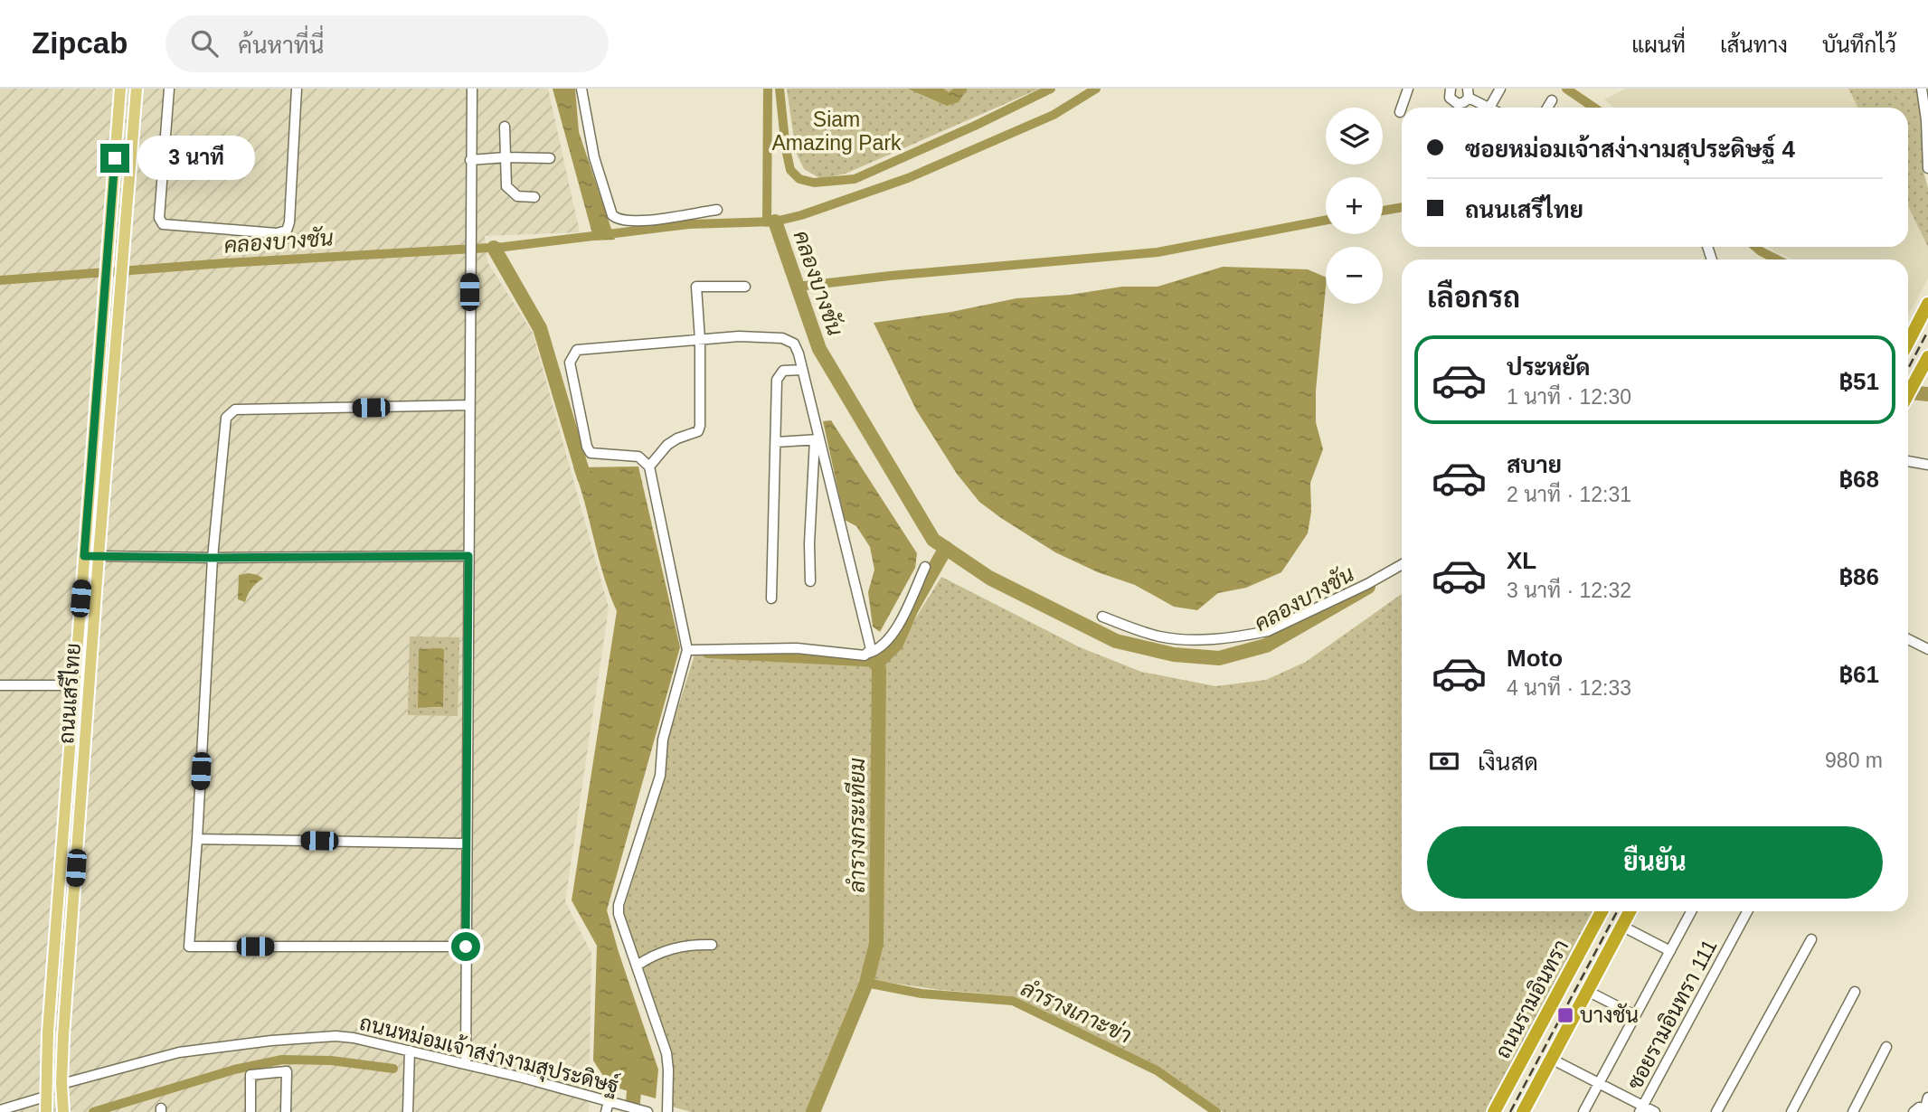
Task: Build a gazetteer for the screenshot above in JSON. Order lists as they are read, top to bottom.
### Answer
{
  "streets": {
    "highway": ["ถนนรามอินทรา"],
    "main road": ["ถนนเสรีไทย"],
    "street": ["ซอยรามอินทรา 111", "ถนนหม่อมเจ้าสง่างามสุประดิษฐ์"]
  },
  "crossings": [
    ["ถนนเสรีไทย", "ถนนหม่อมเจ้าสง่างามสุประดิษฐ์"]
  ],
  "water": ["คลองบางชัน", "ลำรางกระเทียม", "ลำรางเกาะข่า"],
  "parks": ["Siam Amazing Park"],
  "places": {
    "transit": ["บางชัน"]
  },
  "page": {
    "header": "Zipcab",
    "search": "ค้นหาที่นี่",
    "nav": ["แผนที่", "เส้นทาง", "บันทึกไว้"],
    "map_buttons": ["+", "−"],
    "banner": ["ซอยหม่อมเจ้าสง่างามสุประดิษฐ์ 4", "ถนนเสรีไทย"],
    "bubble": "3 นาที",
    "heading": "เลือกรถ",
    "list": [
      {
        "name": "ประหยัด",
        "note": "1 นาที · 12:30",
        "value": "฿51"
      },
      {
        "name": "สบาย",
        "note": "2 นาที · 12:31",
        "value": "฿68"
      },
      {
        "name": "XL",
        "note": "3 นาที · 12:32",
        "value": "฿86"
      },
      {
        "name": "Moto",
        "note": "4 นาที · 12:33",
        "value": "฿61"
      }
    ],
    "pay": ["เงินสด", "980 m"],
    "buttons": "ยืนยัน"
  }
}
